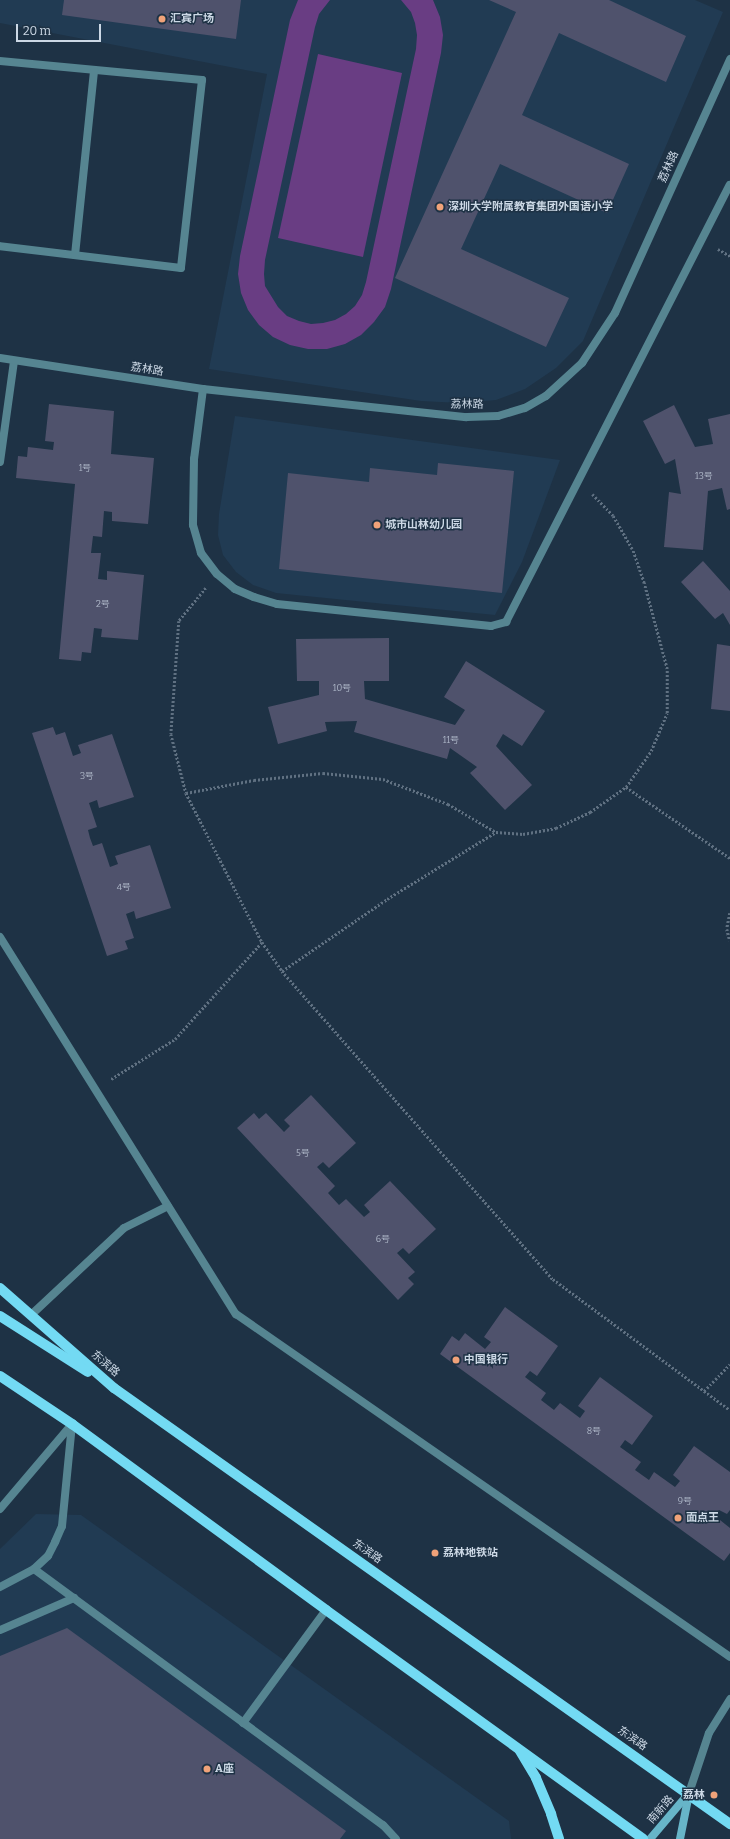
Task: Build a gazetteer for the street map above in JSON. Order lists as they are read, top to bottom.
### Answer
{
  "streets": {
    "main road": ["东滨路", "南新路"],
    "street": ["荔林路"]
  },
  "crossings": [
    ["东滨路", "南新路"]
  ],
  "places": [
    "汇宾广场",
    "深圳大学附属教育集团外国语小学",
    "城市山林幼儿园",
    "中国银行",
    "面点王",
    "荔林地铁站",
    "A座",
    "荔林"
  ],
  "house_numbers": [
    "1号",
    "13号",
    "2号",
    "10号",
    "11号",
    "3号",
    "4号",
    "5号",
    "6号",
    "8号",
    "9号"
  ],
  "scale_bar": "20 m"
}
